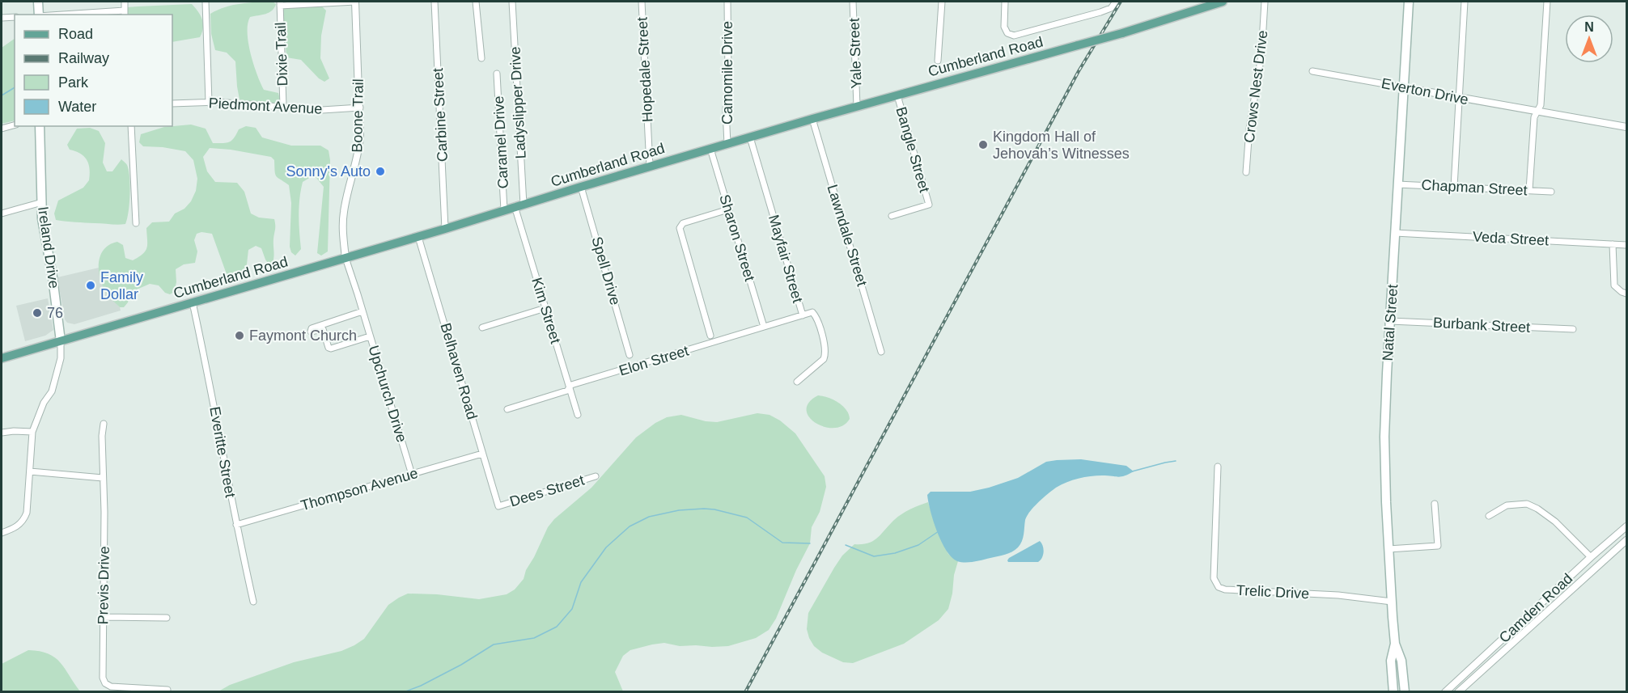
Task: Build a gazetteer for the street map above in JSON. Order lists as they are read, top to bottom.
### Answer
{
  "streets": {
    "main road": ["Cumberland Road", "Ireland Drive", "Natal Street"],
    "street": [
      "Yale Street",
      "Dixie Trail",
      "Hopedale Street",
      "Camomile Drive",
      "Crows Nest Drive",
      "Everton Drive",
      "Ladyslipper Drive",
      "Piedmont Avenue",
      "Carbine Street",
      "Boone Trail",
      "Caramel Drive",
      "Bangle Street",
      "Chapman Street",
      "Lawndale Street",
      "Sharon Street",
      "Veda Street",
      "Mayfair Street",
      "Spell Drive",
      "Kim Street",
      "Burbank Street",
      "Elon Street",
      "Belhaven Road",
      "Upchurch Drive",
      "Everitte Street",
      "Thompson Avenue",
      "Dees Street",
      "Previs Drive",
      "Trelic Drive",
      "Camden Road"
    ]
  },
  "crossings": [
    ["Yale Street", "Cumberland Road"],
    ["Dixie Trail", "Piedmont Avenue"],
    ["Cumberland Road", "Hopedale Street"],
    ["Cumberland Road", "Camomile Drive"],
    ["Cumberland Road", "Ladyslipper Drive"],
    ["Cumberland Road", "Carbine Street"],
    ["Cumberland Road", "Boone Trail"],
    ["Cumberland Road", "Caramel Drive"],
    ["Cumberland Road", "Bangle Street"],
    ["Cumberland Road", "Lawndale Street"],
    ["Cumberland Road", "Sharon Street"],
    ["Cumberland Road", "Ireland Drive"],
    ["Cumberland Road", "Mayfair Street"],
    ["Cumberland Road", "Spell Drive"],
    ["Cumberland Road", "Kim Street"],
    ["Cumberland Road", "Belhaven Road"],
    ["Cumberland Road", "Upchurch Drive"],
    ["Cumberland Road", "Everitte Street"],
    ["Everton Drive", "Natal Street"],
    ["Ladyslipper Drive", "Kim Street"],
    ["Piedmont Avenue", "Boone Trail"],
    ["Boone Trail", "Upchurch Drive"],
    ["Chapman Street", "Natal Street"],
    ["Sharon Street", "Elon Street"],
    ["Veda Street", "Natal Street"],
    ["Mayfair Street", "Elon Street"],
    ["Kim Street", "Elon Street"],
    ["Natal Street", "Burbank Street"],
    ["Natal Street", "Trelic Drive"],
    ["Belhaven Road", "Thompson Avenue"],
    ["Belhaven Road", "Dees Street"],
    ["Upchurch Drive", "Thompson Avenue"],
    ["Everitte Street", "Thompson Avenue"]
  ],
  "places": [
    "Kingdom Hall of Jehovah’s Witnesses",
    "Sonny's Auto",
    "Family Dollar",
    "76",
    "Faymont Church"
  ],
  "legend": [
    "Road",
    "Railway",
    "Park",
    "Water"
  ],
  "north": "top"
}
